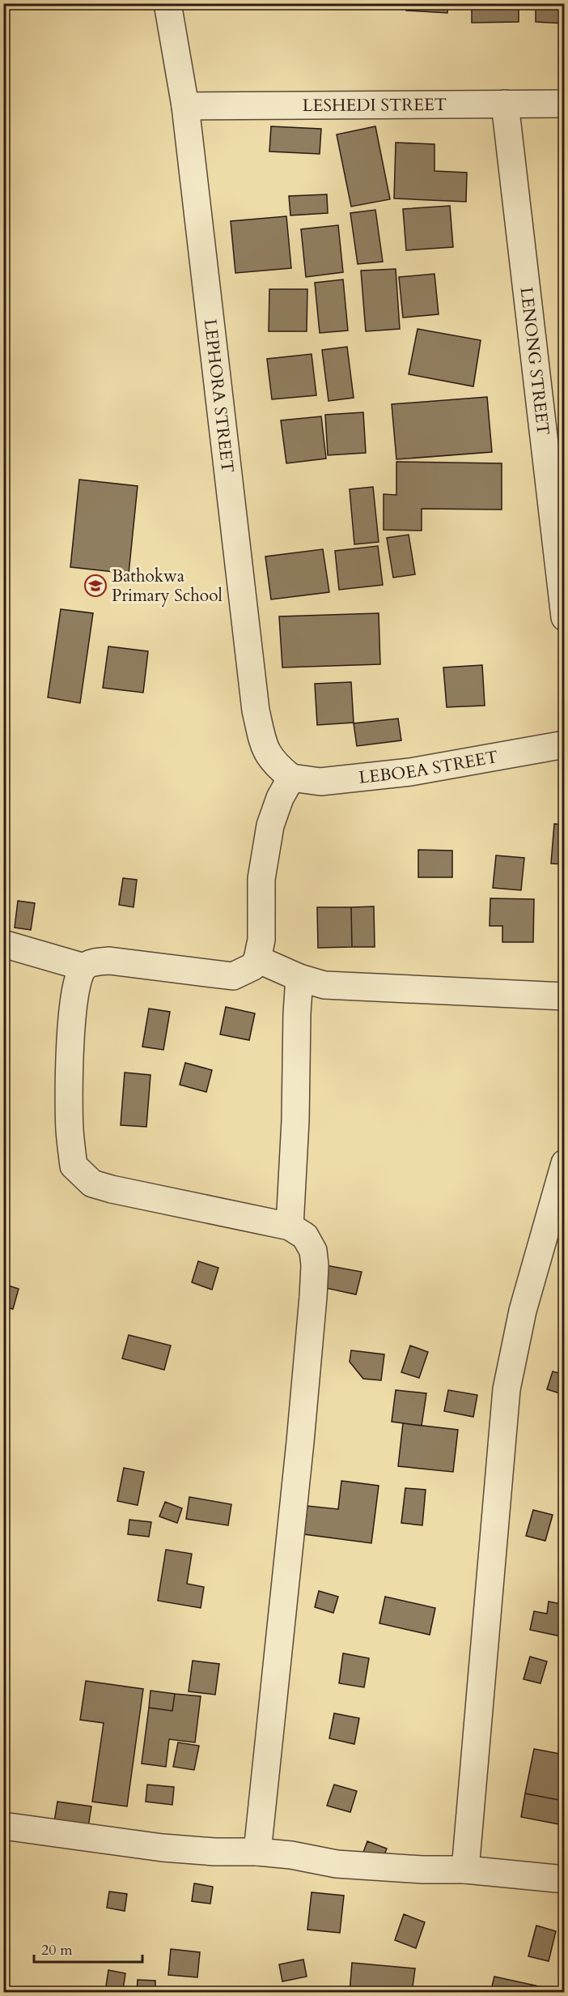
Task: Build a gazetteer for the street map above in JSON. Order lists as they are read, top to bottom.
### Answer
{
  "streets": {
    "street": [
      "LESHEDI STREET",
      "LENONG STREET",
      "LEPHORA STREET",
      "LEBOEA STREET"
    ]
  },
  "crossings": [
    ["LESHEDI STREET", "LENONG STREET"],
    ["LESHEDI STREET", "LEPHORA STREET"],
    ["LEPHORA STREET", "LEBOEA STREET"]
  ],
  "places": {
    "school or university": ["Bathokwa Primary School"]
  },
  "scale_bar": "20 m"
}
